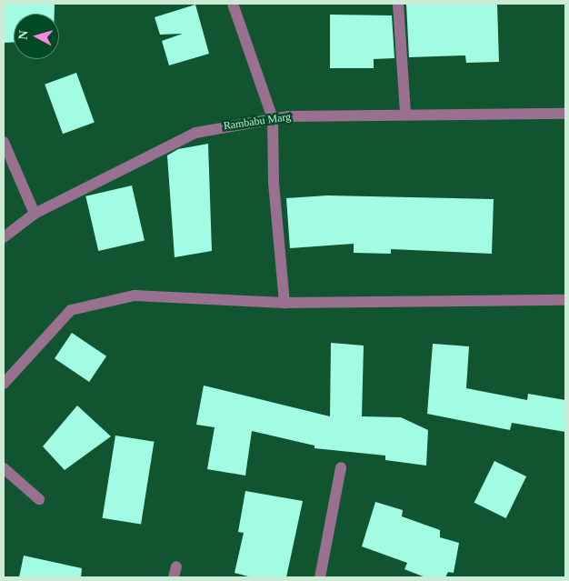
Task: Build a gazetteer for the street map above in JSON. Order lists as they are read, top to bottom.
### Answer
{
  "streets": {
    "street": ["Rambabu Marg"]
  },
  "north": "left"
}
